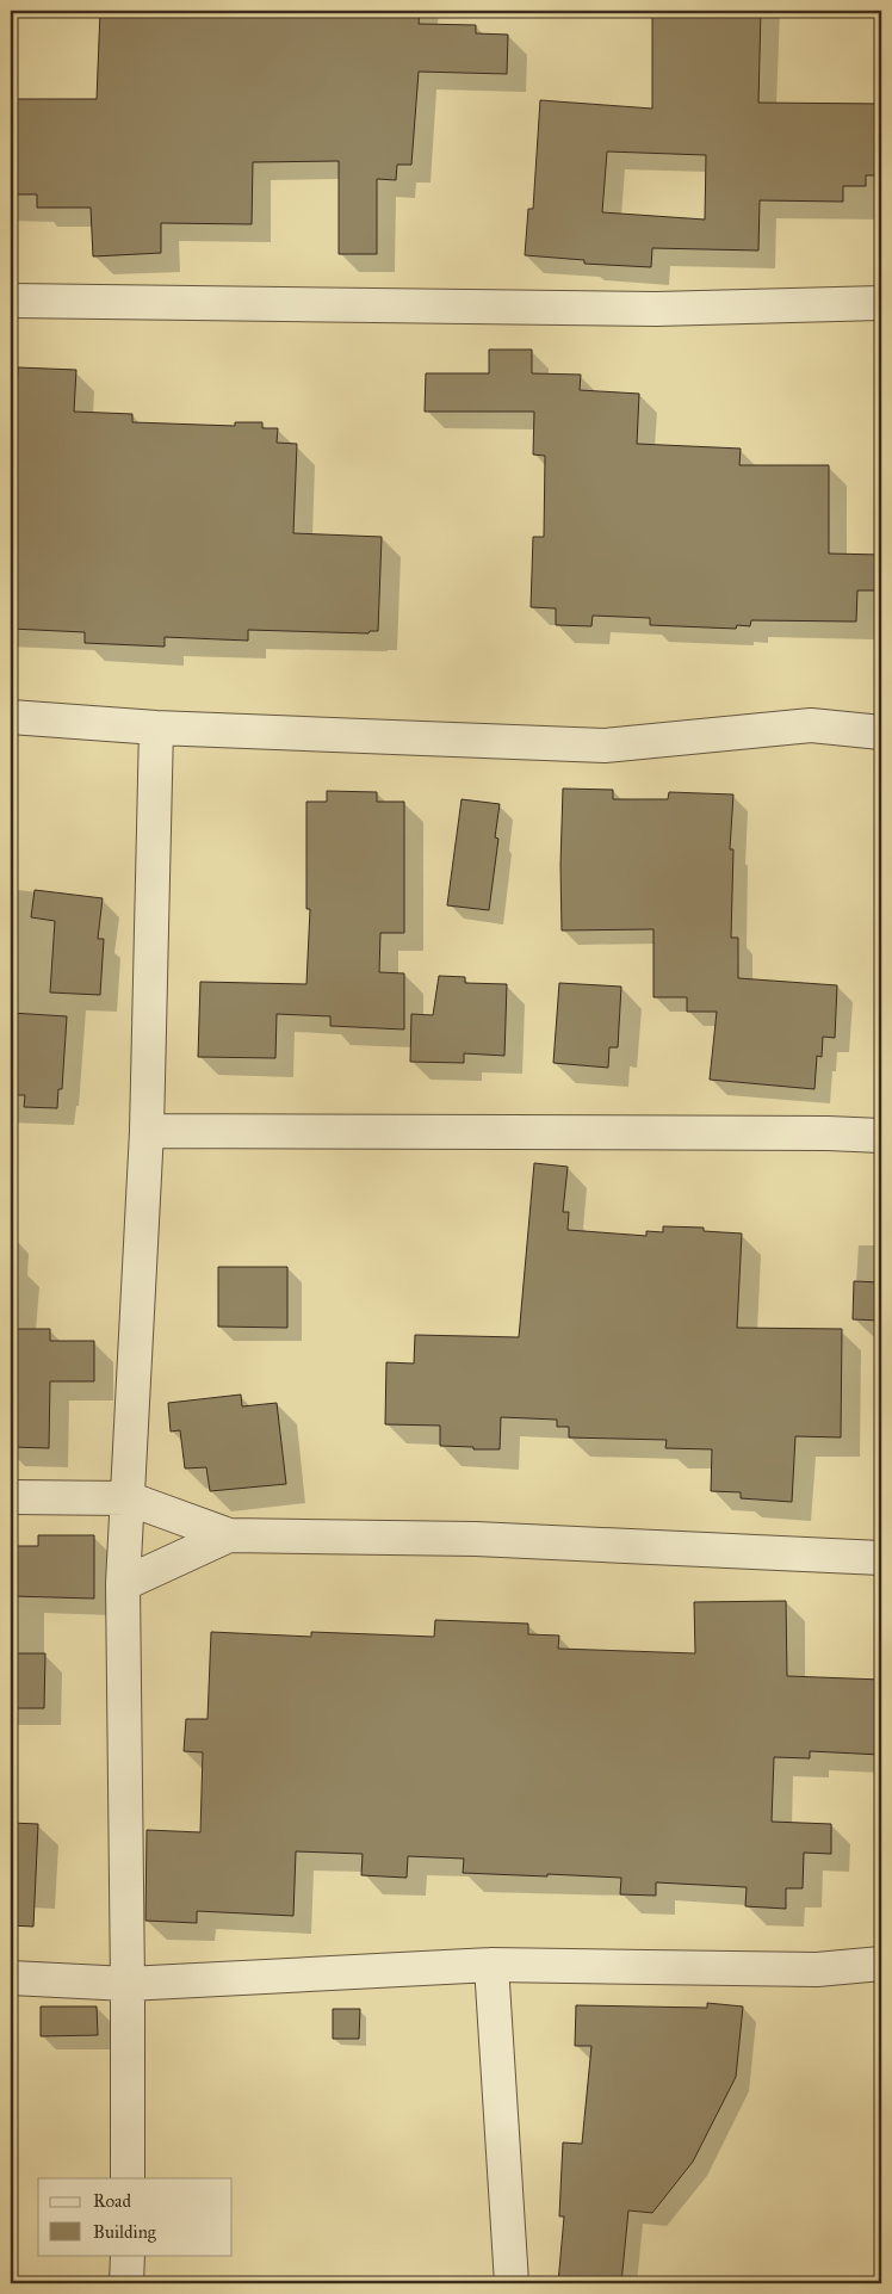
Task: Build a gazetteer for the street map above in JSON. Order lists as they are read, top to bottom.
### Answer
{
  "legend": ["Road", "Building"]
}
